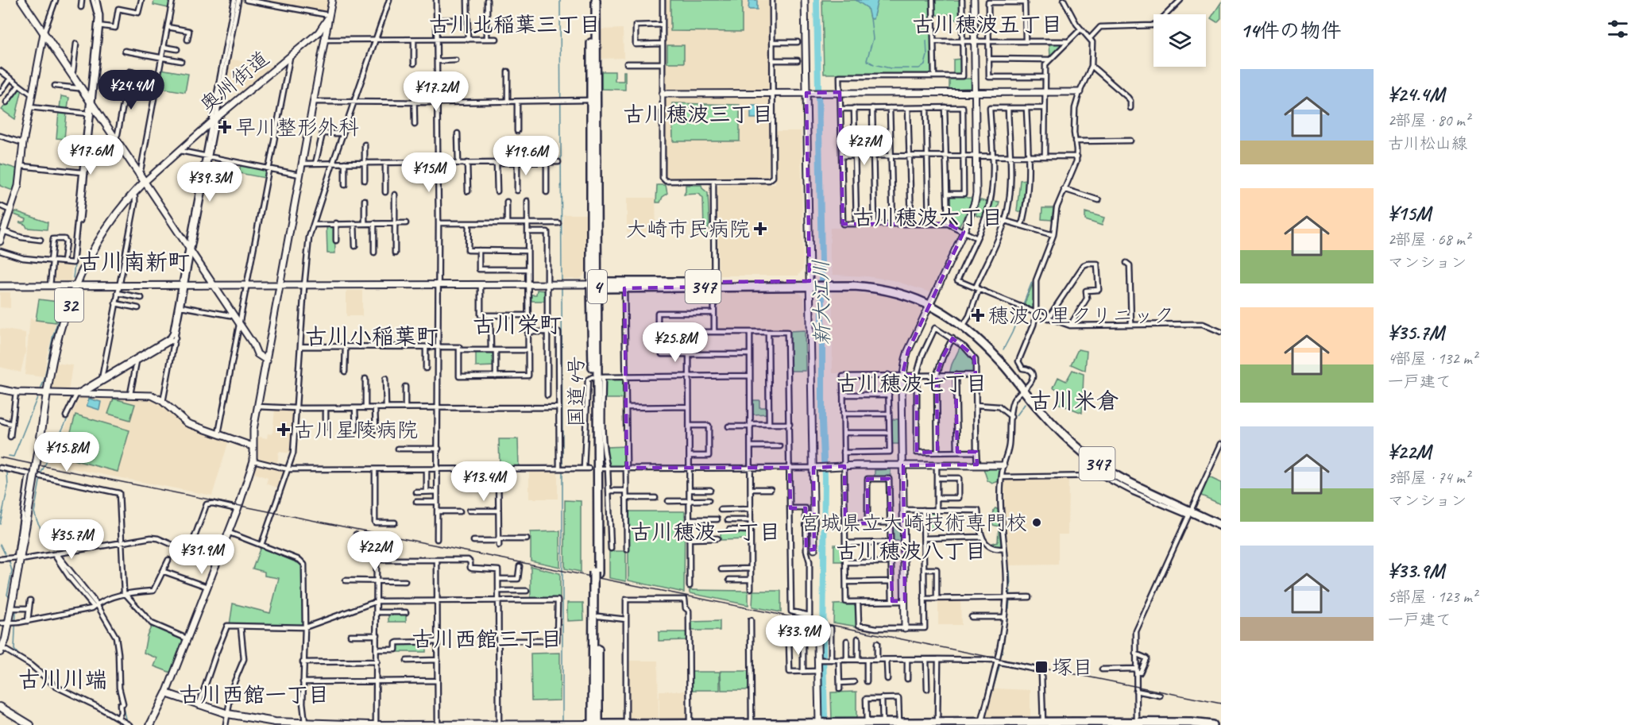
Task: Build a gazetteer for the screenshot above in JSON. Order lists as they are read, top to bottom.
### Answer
{
  "streets": {
    "highway": ["4", "347", "国道4号"],
    "main road": ["32"],
    "street": ["奥州街道"]
  },
  "crossings": [
    ["奥州街道", "32"],
    ["347", "国道4号"]
  ],
  "districts": [
    "古川北稲葉三丁目",
    "古川穂波五丁目",
    "古川穂波三丁目",
    "古川穂波六丁目",
    "古川南新町",
    "古川栄町",
    "古川小稲葉町",
    "古川穂波七丁目",
    "古川米倉",
    "古川穂波一丁目",
    "古川穂波八丁目",
    "古川西館三丁目",
    "古川川端",
    "古川西館一丁目"
  ],
  "water": ["新大江川"],
  "places": {
    "health": [
      "早川整形外科",
      "大崎市民病院",
      "穂波の里クリニック",
      "古川星陵病院"
    ],
    "other": ["宮城県立大崎技術専門校"],
    "transit": ["塚目"]
  },
  "page": {
    "heading": "14件の物件",
    "list": [
      {
        "name": "¥24.4M",
        "note": "2部屋 · 80 m² · 古川松山線"
      },
      {
        "name": "¥15M",
        "note": "2部屋 · 68 m² · マンション"
      },
      {
        "name": "¥35.7M",
        "note": "4部屋 · 132 m² · 一戸建て"
      },
      {
        "name": "¥22M",
        "note": "3部屋 · 74 m² · マンション"
      },
      {
        "name": "¥33.9M",
        "note": "5部屋 · 123 m² · 一戸建て"
      }
    ],
    "price": [
      "¥24.4M",
      "¥17.2M",
      "¥27M",
      "¥17.6M",
      "¥19.6M",
      "¥15M",
      "¥39.3M",
      "¥25.8M",
      "¥15.8M",
      "¥13.4M",
      "¥35.7M",
      "¥22M",
      "¥31.9M",
      "¥33.9M"
    ]
  }
}
